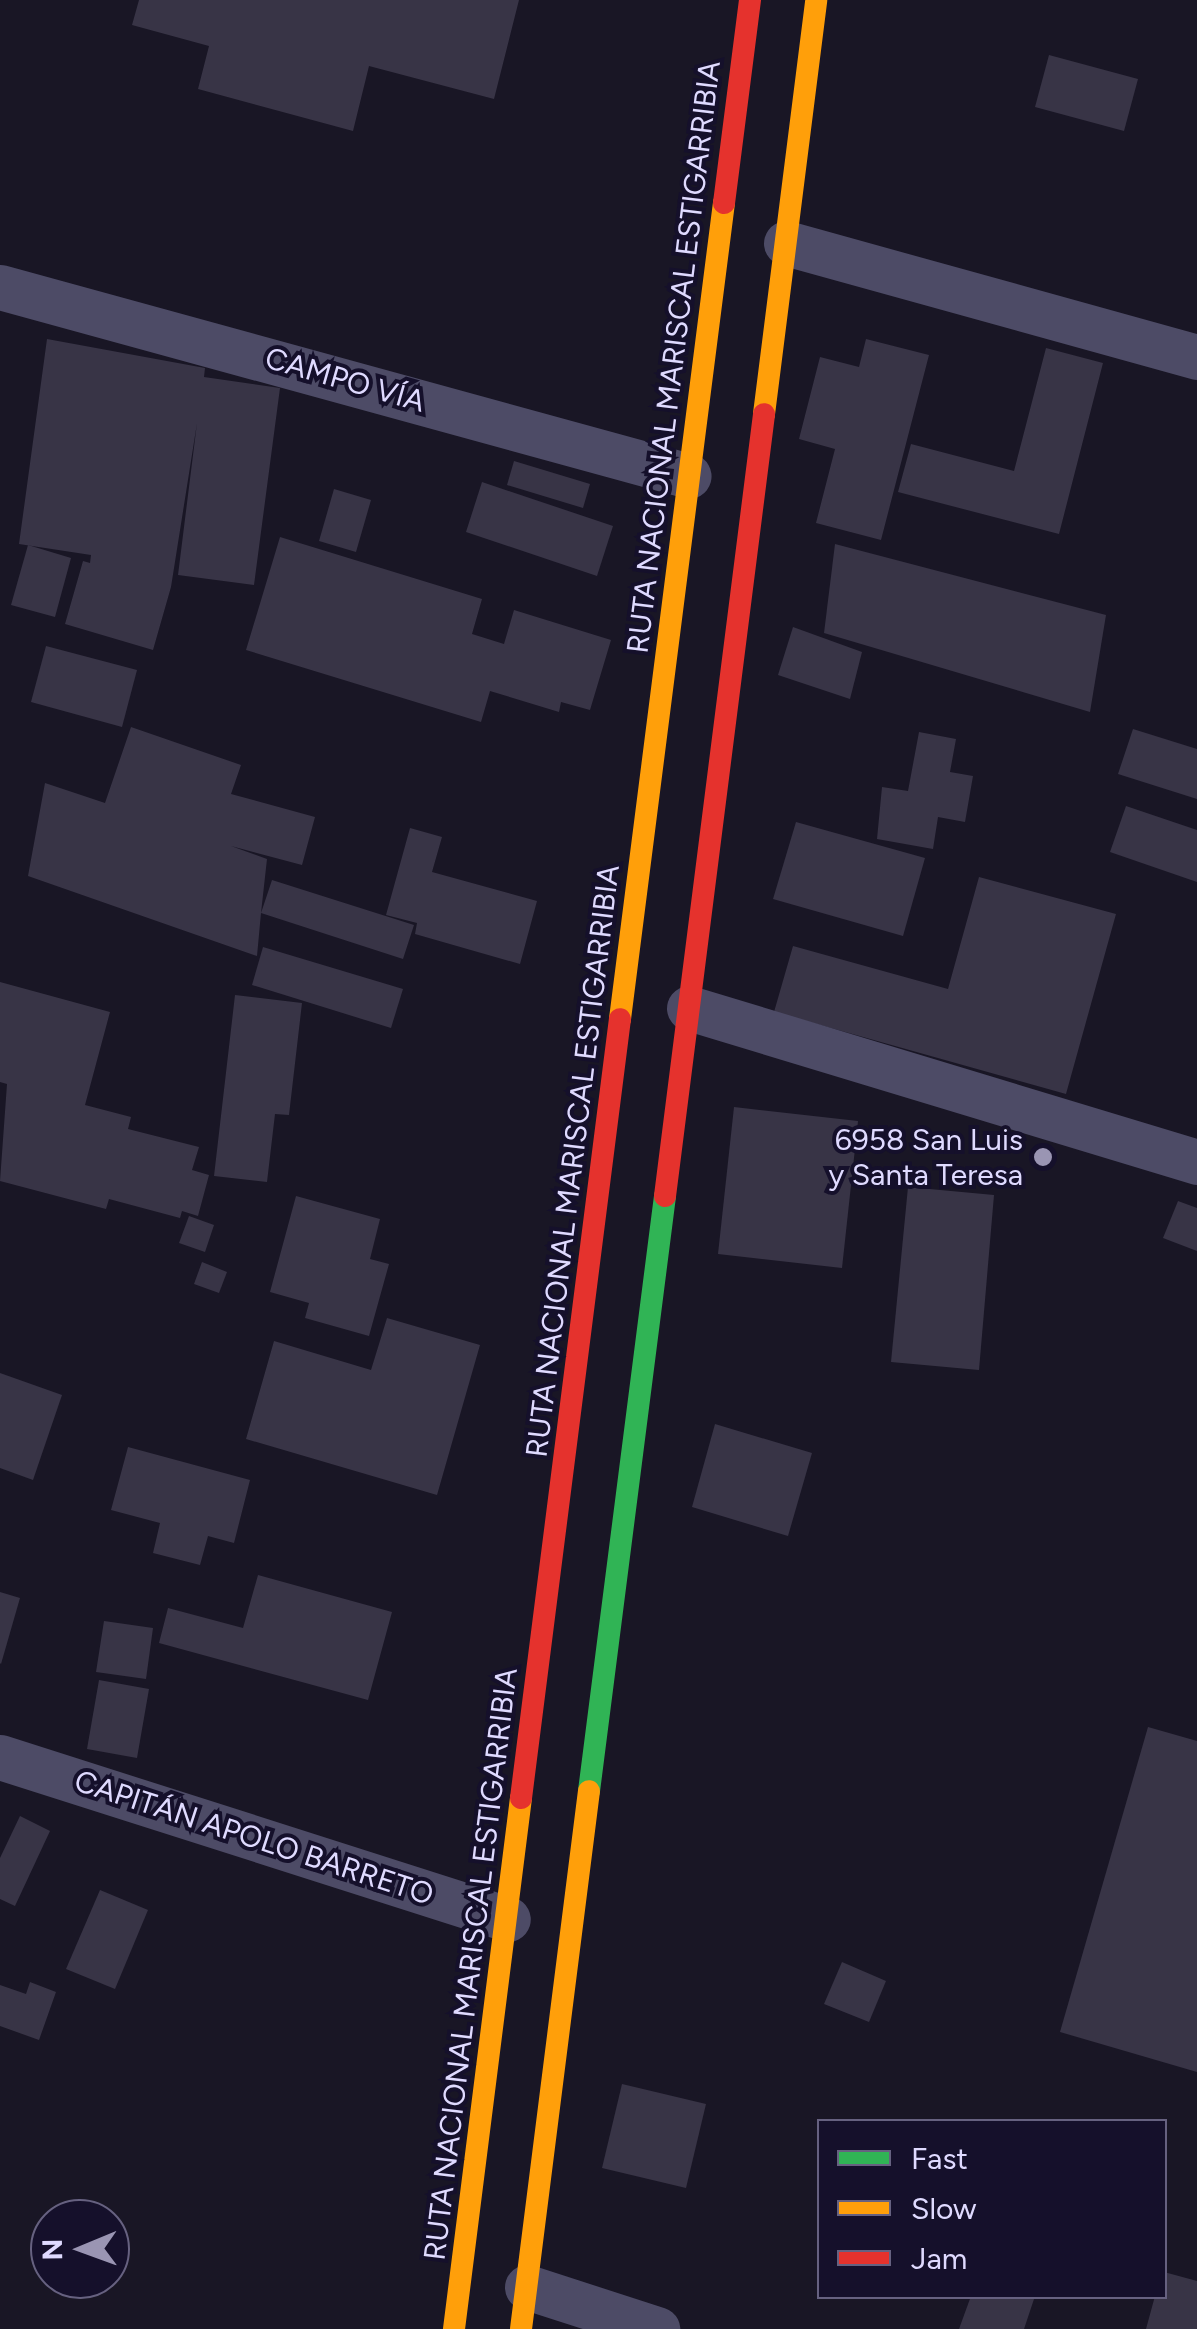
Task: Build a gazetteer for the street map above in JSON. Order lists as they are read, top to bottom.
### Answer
{
  "streets": {
    "highway": ["RUTA NACIONAL MARISCAL ESTIGARRIBIA"],
    "street": ["CAMPO VÍA", "CAPITÁN APOLO BARRETO"]
  },
  "crossings": [
    ["RUTA NACIONAL MARISCAL ESTIGARRIBIA", "CAMPO VÍA"],
    ["RUTA NACIONAL MARISCAL ESTIGARRIBIA", "CAPITÁN APOLO BARRETO"]
  ],
  "places": ["6958 San Luis y Santa Teresa"],
  "legend": ["Fast", "Slow", "Jam"],
  "north": "left"
}
